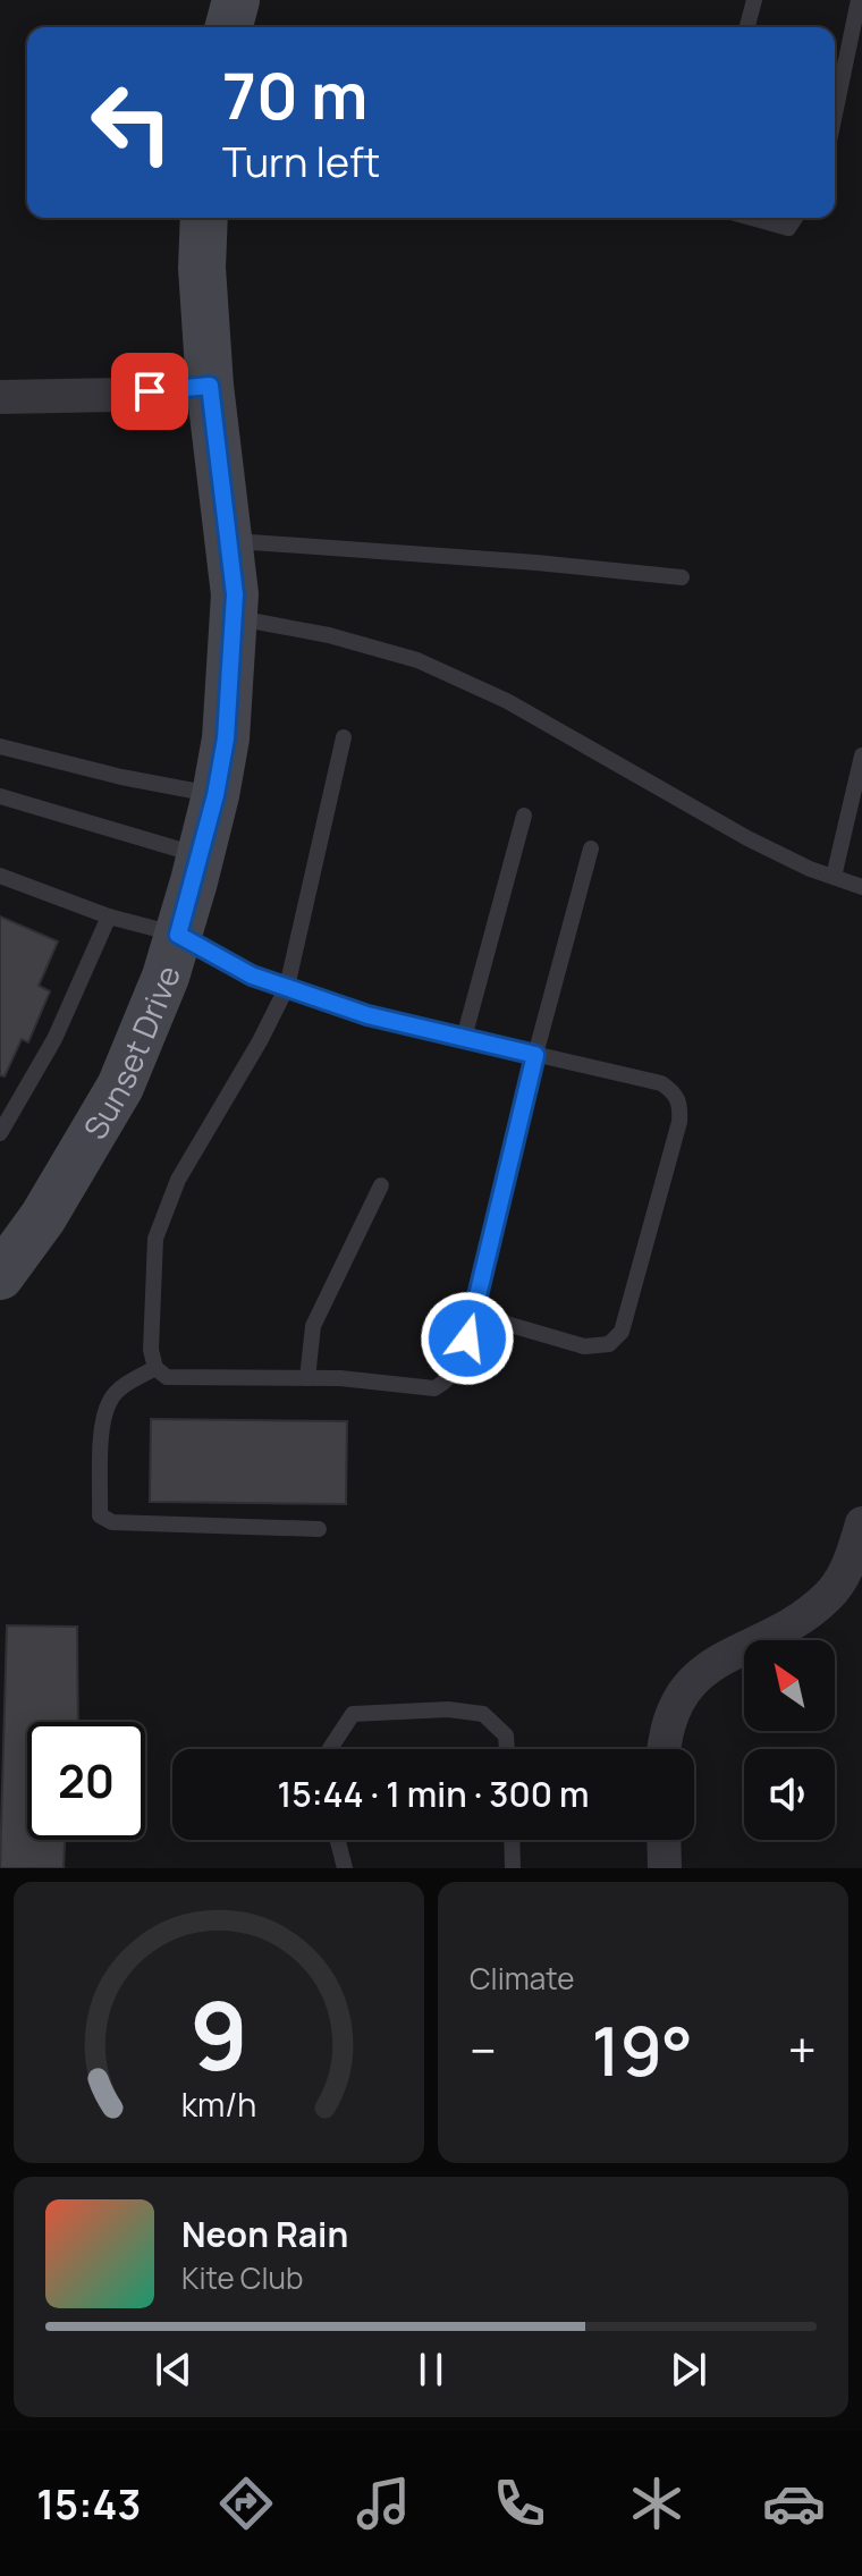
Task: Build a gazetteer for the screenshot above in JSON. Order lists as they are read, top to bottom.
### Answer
{
  "streets": {
    "main road": ["Sunset Drive"]
  },
  "north": "top left",
  "page": {
    "turn": ["70 m", "Turn left"],
    "limit": "20",
    "trip": "15:44 · 1 min · 300 m",
    "tile": "Climate",
    "heat": ["−", "19°", "+"],
    "song": ["Neon Rain", "Kite Club"],
    "tabs": "15:43",
    "gauge": ["9", "km/h"]
  }
}
